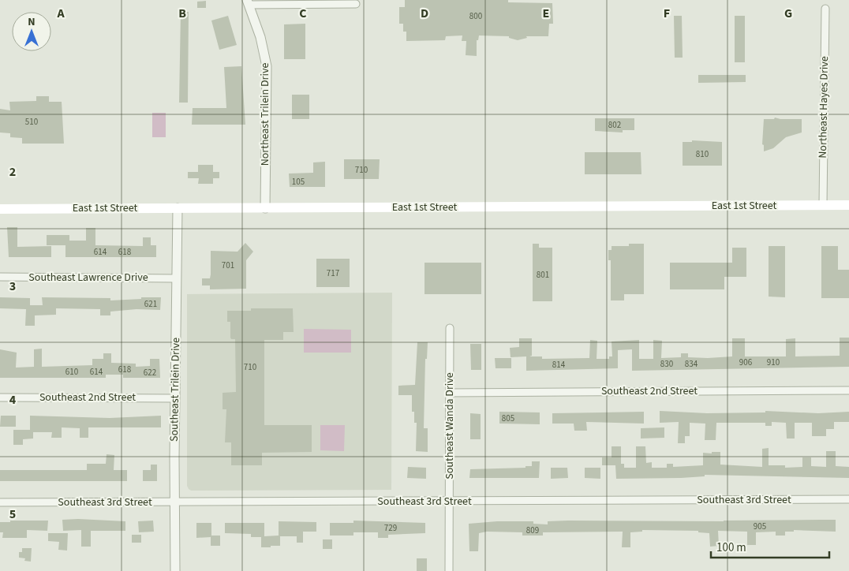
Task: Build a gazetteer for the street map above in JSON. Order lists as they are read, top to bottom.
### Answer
{
  "streets": {
    "main road": ["East 1st Street"],
    "street": [
      "Northeast Hayes Drive",
      "Northeast Trilein Drive",
      "Southeast Lawrence Drive",
      "Southeast Trilein Drive",
      "Southeast 2nd Street",
      "Southeast Wanda Drive",
      "Southeast 3rd Street"
    ]
  },
  "crossings": [
    ["Northeast Hayes Drive", "East 1st Street"],
    ["Northeast Trilein Drive", "East 1st Street"],
    ["East 1st Street", "Southeast Trilein Drive"],
    ["Southeast Lawrence Drive", "Southeast Trilein Drive"],
    ["Southeast Trilein Drive", "Southeast 2nd Street"],
    ["Southeast Trilein Drive", "Southeast 3rd Street"],
    ["Southeast 2nd Street", "Southeast Wanda Drive"],
    ["Southeast Wanda Drive", "Southeast 3rd Street"]
  ],
  "house_numbers": [
    "800",
    "510",
    "802",
    "810",
    "710",
    "105",
    "614",
    "618",
    "701",
    "717",
    "801",
    "621",
    "906",
    "910",
    "830",
    "834",
    "814",
    "710",
    "618",
    "610",
    "614",
    "622",
    "805",
    "905",
    "729",
    "809"
  ],
  "scale_bar": "100 m",
  "north": "top",
  "grid": {
    "columns": [
      "A",
      "B",
      "C",
      "D",
      "E",
      "F",
      "G"
    ],
    "rows": [
      "2",
      "3",
      "4",
      "5"
    ]
  }
}
